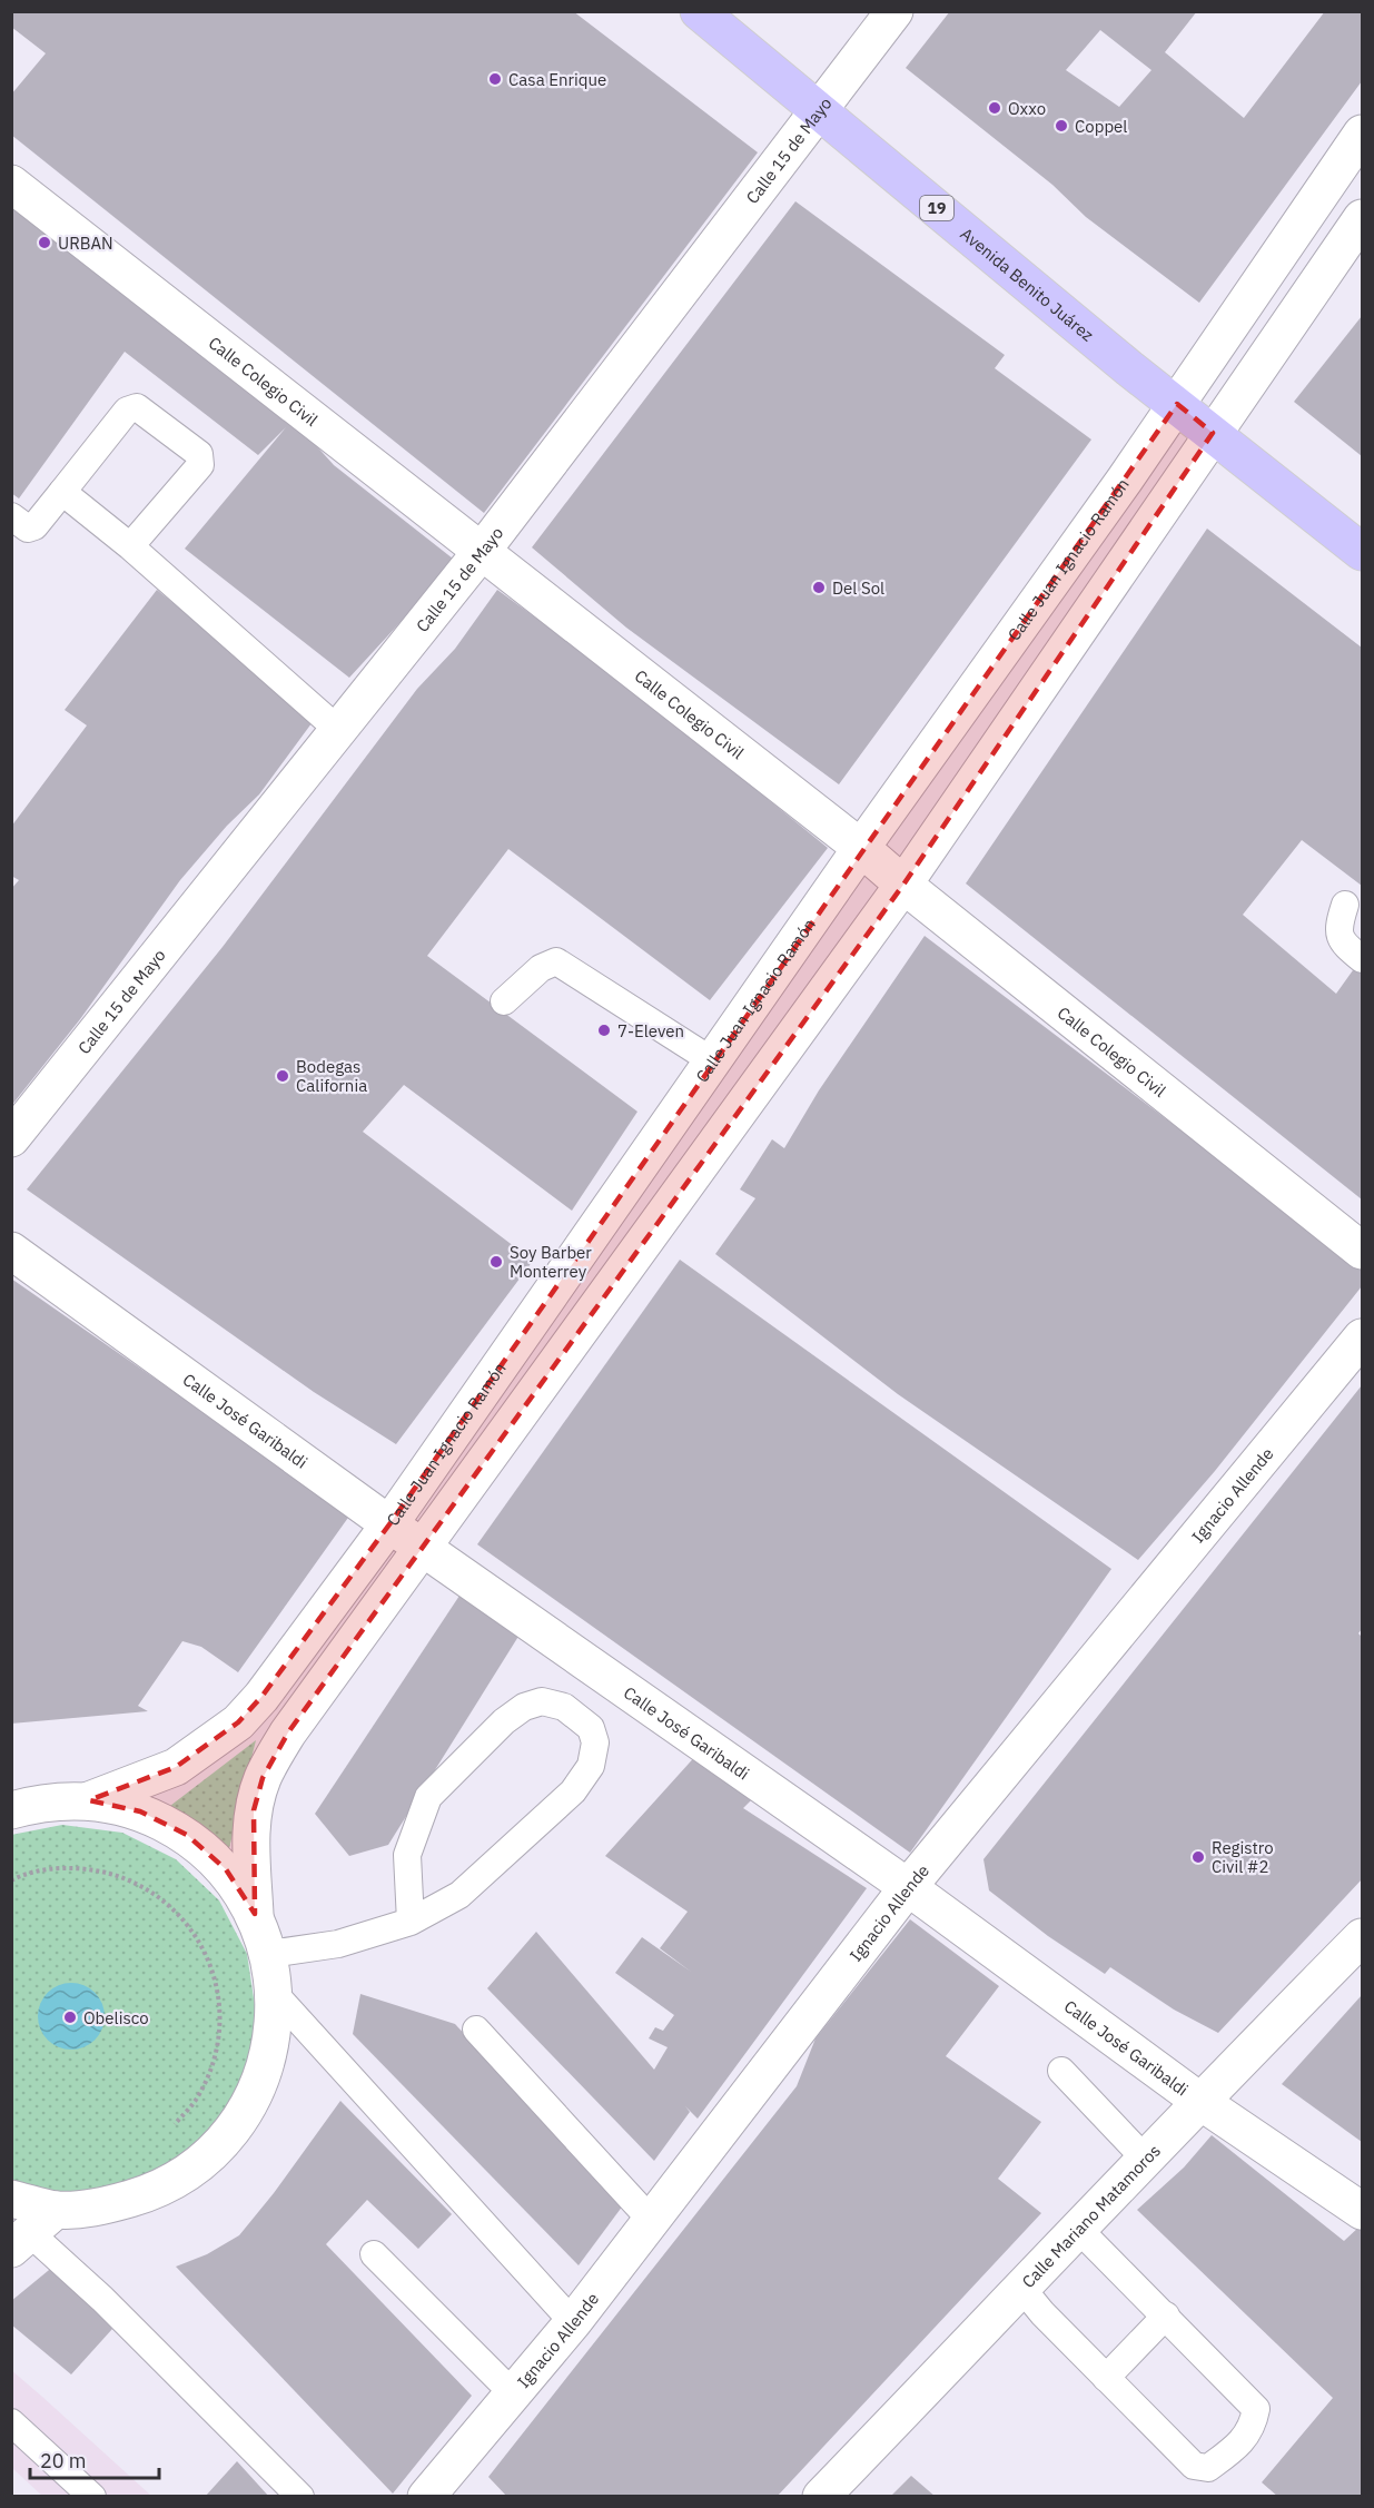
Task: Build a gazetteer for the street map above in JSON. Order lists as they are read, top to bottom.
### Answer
{
  "streets": {
    "main road": ["19", "Avenida Benito Juárez"],
    "street": [
      "Calle 15 de Mayo",
      "Calle Colegio Civil",
      "Calle Juan Ignacio Ramón",
      "Calle José Garibaldi",
      "Ignacio Allende",
      "Calle Mariano Matamoros"
    ]
  },
  "crossings": [
    ["Calle 15 de Mayo", "Avenida Benito Juárez"],
    ["Calle 15 de Mayo", "Calle Colegio Civil"],
    ["Avenida Benito Juárez", "Calle Juan Ignacio Ramón"],
    ["Calle Colegio Civil", "Calle Juan Ignacio Ramón"],
    ["Calle Juan Ignacio Ramón", "Calle José Garibaldi"],
    ["Calle José Garibaldi", "Ignacio Allende"],
    ["Calle José Garibaldi", "Calle Mariano Matamoros"]
  ],
  "places": [
    "Casa Enrique",
    "Oxxo",
    "Coppel",
    "URBAN",
    "Del Sol",
    "7-Eleven",
    "Bodegas California",
    "Soy Barber Monterrey",
    "Registro Civil #2",
    "Obelisco"
  ],
  "scale_bar": "20 m"
}
